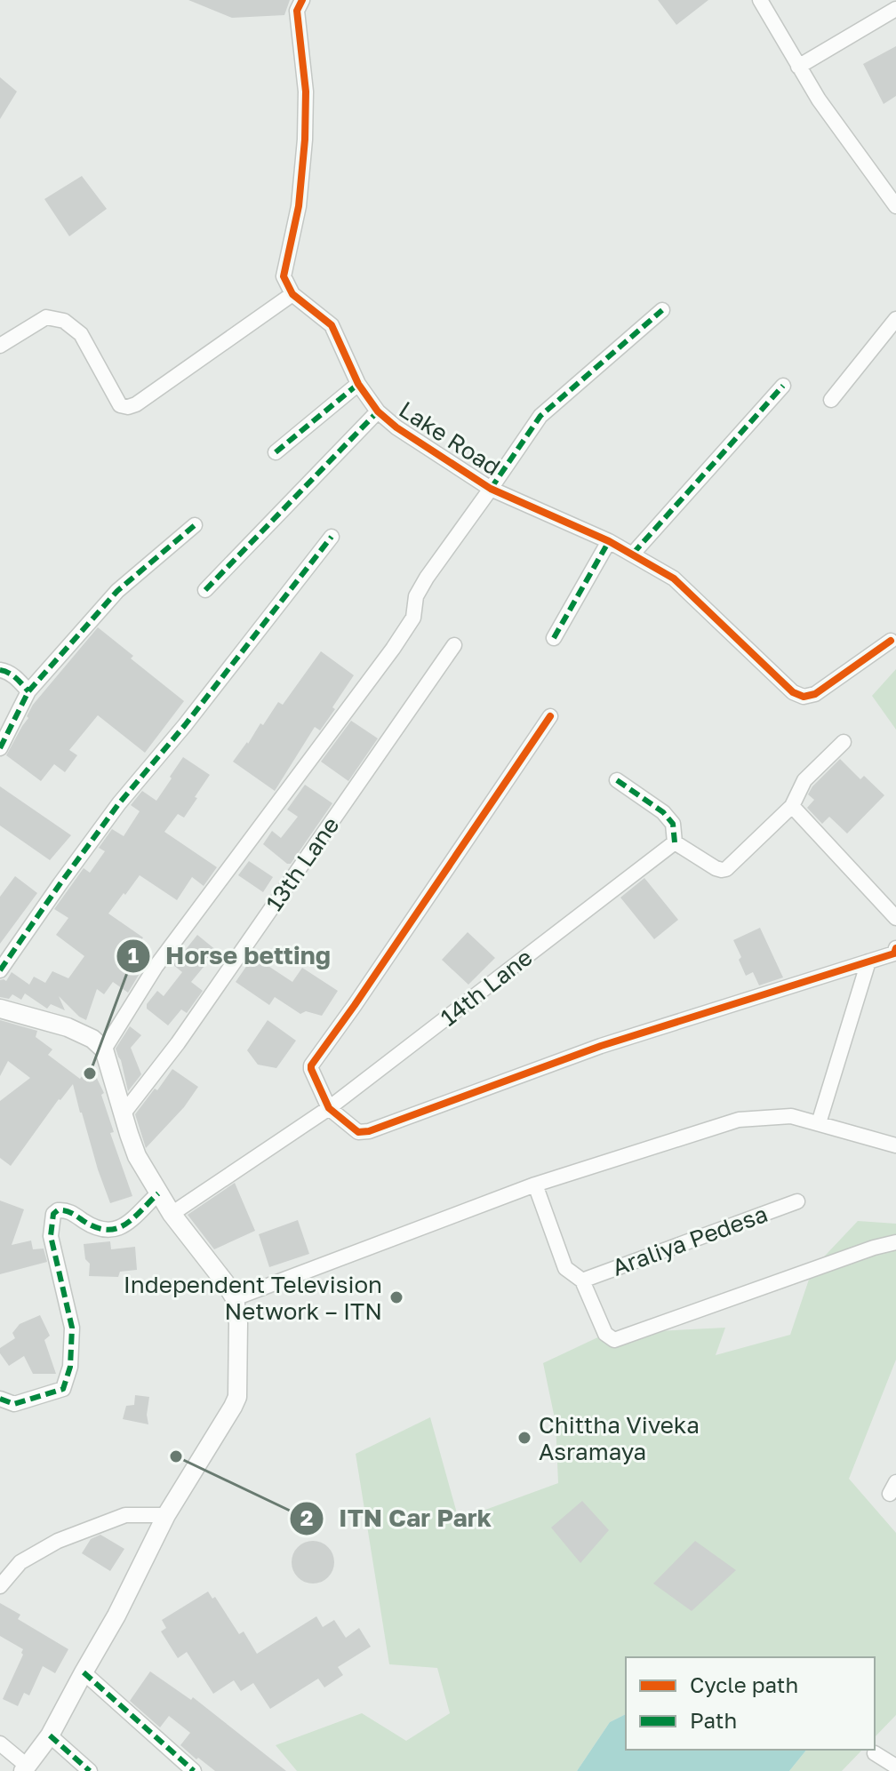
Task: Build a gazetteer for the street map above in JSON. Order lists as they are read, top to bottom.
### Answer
{
  "streets": {
    "street": [
      "Lake Road",
      "13th Lane",
      "14th Lane",
      "Araliya Pedesa"
    ]
  },
  "places": [
    "Horse betting",
    "Independent Television Network – ITN",
    "Chittha Viveka Asramaya",
    "ITN Car Park"
  ],
  "legend": ["Cycle path", "Path"]
}
